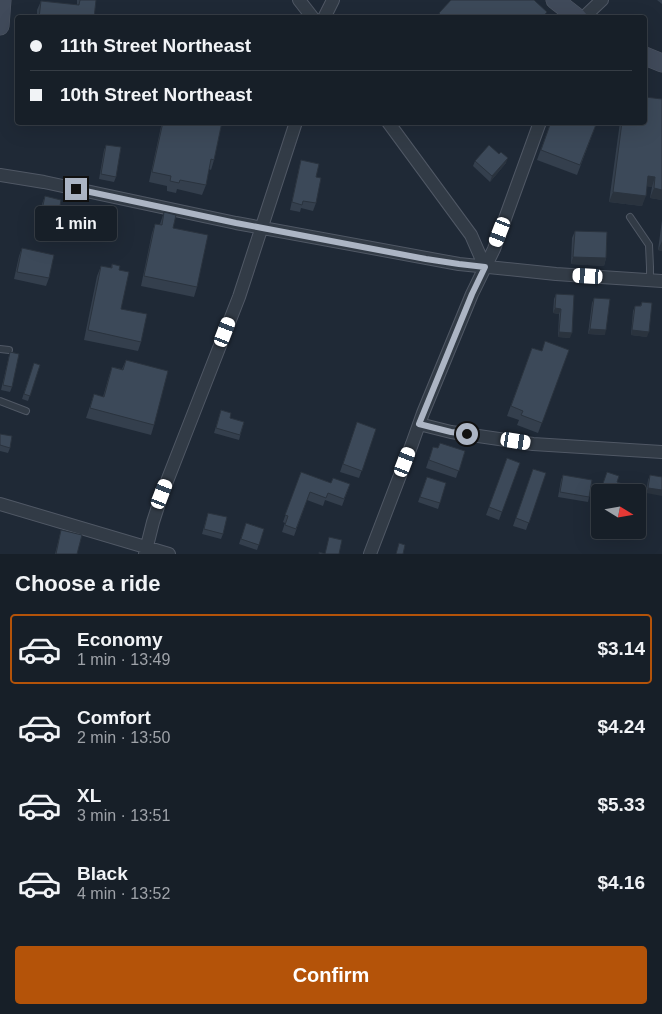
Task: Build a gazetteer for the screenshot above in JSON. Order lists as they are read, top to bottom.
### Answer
{
  "north": "right",
  "page": {
    "banner": ["11th Street Northeast", "10th Street Northeast"],
    "bubble": "1 min",
    "heading": "Choose a ride",
    "list": [
      {
        "name": "Economy",
        "note": "1 min · 13:49",
        "value": "$3.14"
      },
      {
        "name": "Comfort",
        "note": "2 min · 13:50",
        "value": "$4.24"
      },
      {
        "name": "XL",
        "note": "3 min · 13:51",
        "value": "$5.33"
      },
      {
        "name": "Black",
        "note": "4 min · 13:52",
        "value": "$4.16"
      }
    ],
    "buttons": "Confirm"
  }
}
